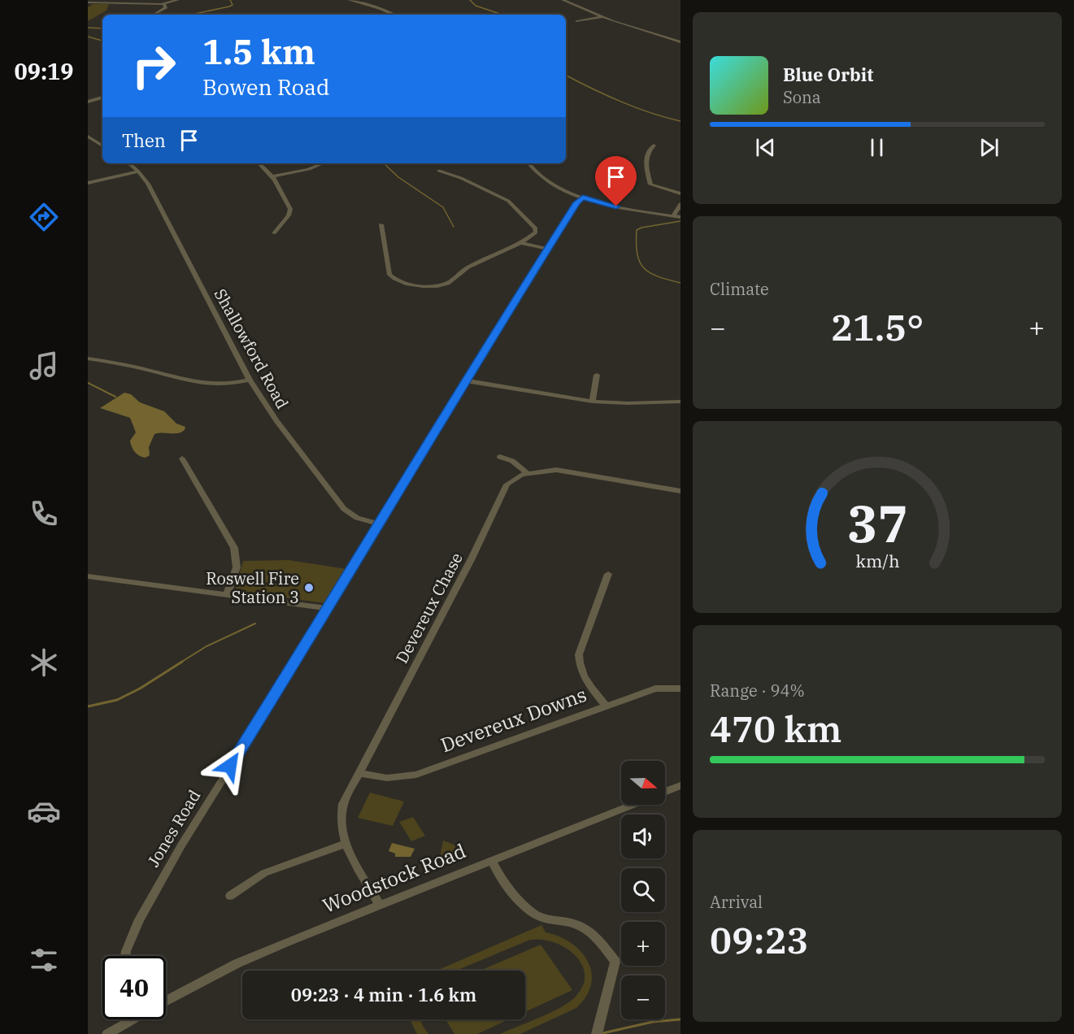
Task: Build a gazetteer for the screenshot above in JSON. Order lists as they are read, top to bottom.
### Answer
{
  "streets": {
    "street": [
      "Shallowford Road",
      "Devereux Chase",
      "Devereux Downs",
      "Jones Road",
      "Woodstock Road"
    ]
  },
  "crossings": [
    ["Shallowford Road", "Jones Road"],
    ["Devereux Chase", "Devereux Downs"],
    ["Devereux Chase", "Woodstock Road"]
  ],
  "places": ["Roswell Fire Station 3"],
  "north": "right",
  "page": {
    "tabs": "09:19",
    "turn": ["1.5 km", "Bowen Road"],
    "song": ["Blue Orbit", "Sona"],
    "then": "Then",
    "tile": [
      "Climate",
      ["Range · 94%", "470 km"],
      ["Arrival", "09:23"]
    ],
    "heat": ["−", "21.5°", "+"],
    "map_buttons": ["+", "−"],
    "limit": "40",
    "trip": "09:23 · 4 min · 1.6 km",
    "gauge": ["37", "km/h"]
  }
}
